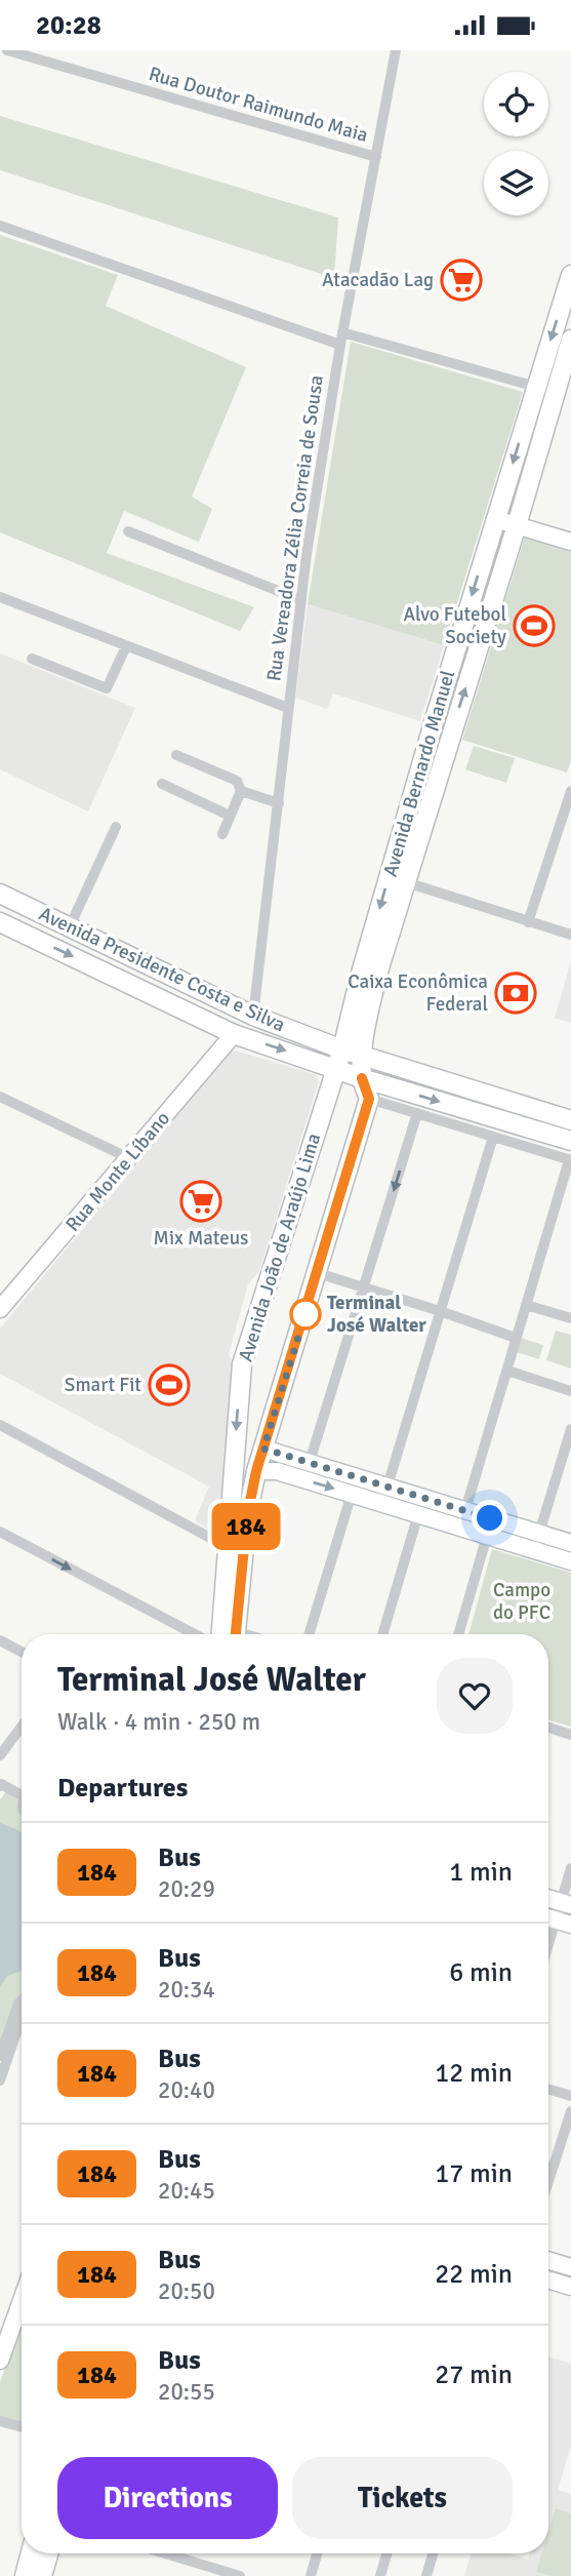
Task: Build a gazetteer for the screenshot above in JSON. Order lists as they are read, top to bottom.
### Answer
{
  "streets": {
    "main road": ["Avenida Bernardo Manuel", "Avenida Presidente Costa e Silva", "Avenida João de Araújo Lima"],
    "street": ["Rua Doutor Raimundo Maia", "Rua Vereadora Zélia Correia de Sousa", "Rua Monte Líbano"]
  },
  "crossings": [
    ["Rua Doutor Raimundo Maia", "Rua Vereadora Zélia Correia de Sousa"],
    ["Rua Vereadora Zélia Correia de Sousa", "Avenida Presidente Costa e Silva"],
    ["Avenida Bernardo Manuel", "Avenida Presidente Costa e Silva"],
    ["Avenida Bernardo Manuel", "Avenida João de Araújo Lima"],
    ["Avenida Presidente Costa e Silva", "Rua Monte Líbano"],
    ["Avenida Presidente Costa e Silva", "Avenida João de Araújo Lima"]
  ],
  "parks": ["Campo do PFC"],
  "places": {
    "supermarket": ["Atacadão Lag", "Mix Mateus"],
    "sports": ["Alvo Futebol Society", "Smart Fit"],
    "bank": ["Caixa Econômica Federal"],
    "other": ["Terminal José Walter"]
  },
  "lines": ["bus line 184"],
  "page": {
    "status": "20:28",
    "on_map": "184",
    "heading": [
      ["Terminal José Walter", "Walk · 4 min · 250 m"],
      "Departures"
    ],
    "list": [
      {
        "mark": "184",
        "name": "Bus",
        "note": "20:29",
        "value": "1 min"
      },
      {
        "mark": "184",
        "name": "Bus",
        "note": "20:34",
        "value": "6 min"
      },
      {
        "mark": "184",
        "name": "Bus",
        "note": "20:40",
        "value": "12 min"
      },
      {
        "mark": "184",
        "name": "Bus",
        "note": "20:45",
        "value": "17 min"
      },
      {
        "mark": "184",
        "name": "Bus",
        "note": "20:50",
        "value": "22 min"
      },
      {
        "mark": "184",
        "name": "Bus",
        "note": "20:55",
        "value": "27 min"
      }
    ],
    "buttons": ["Directions", "Tickets"]
  }
}
